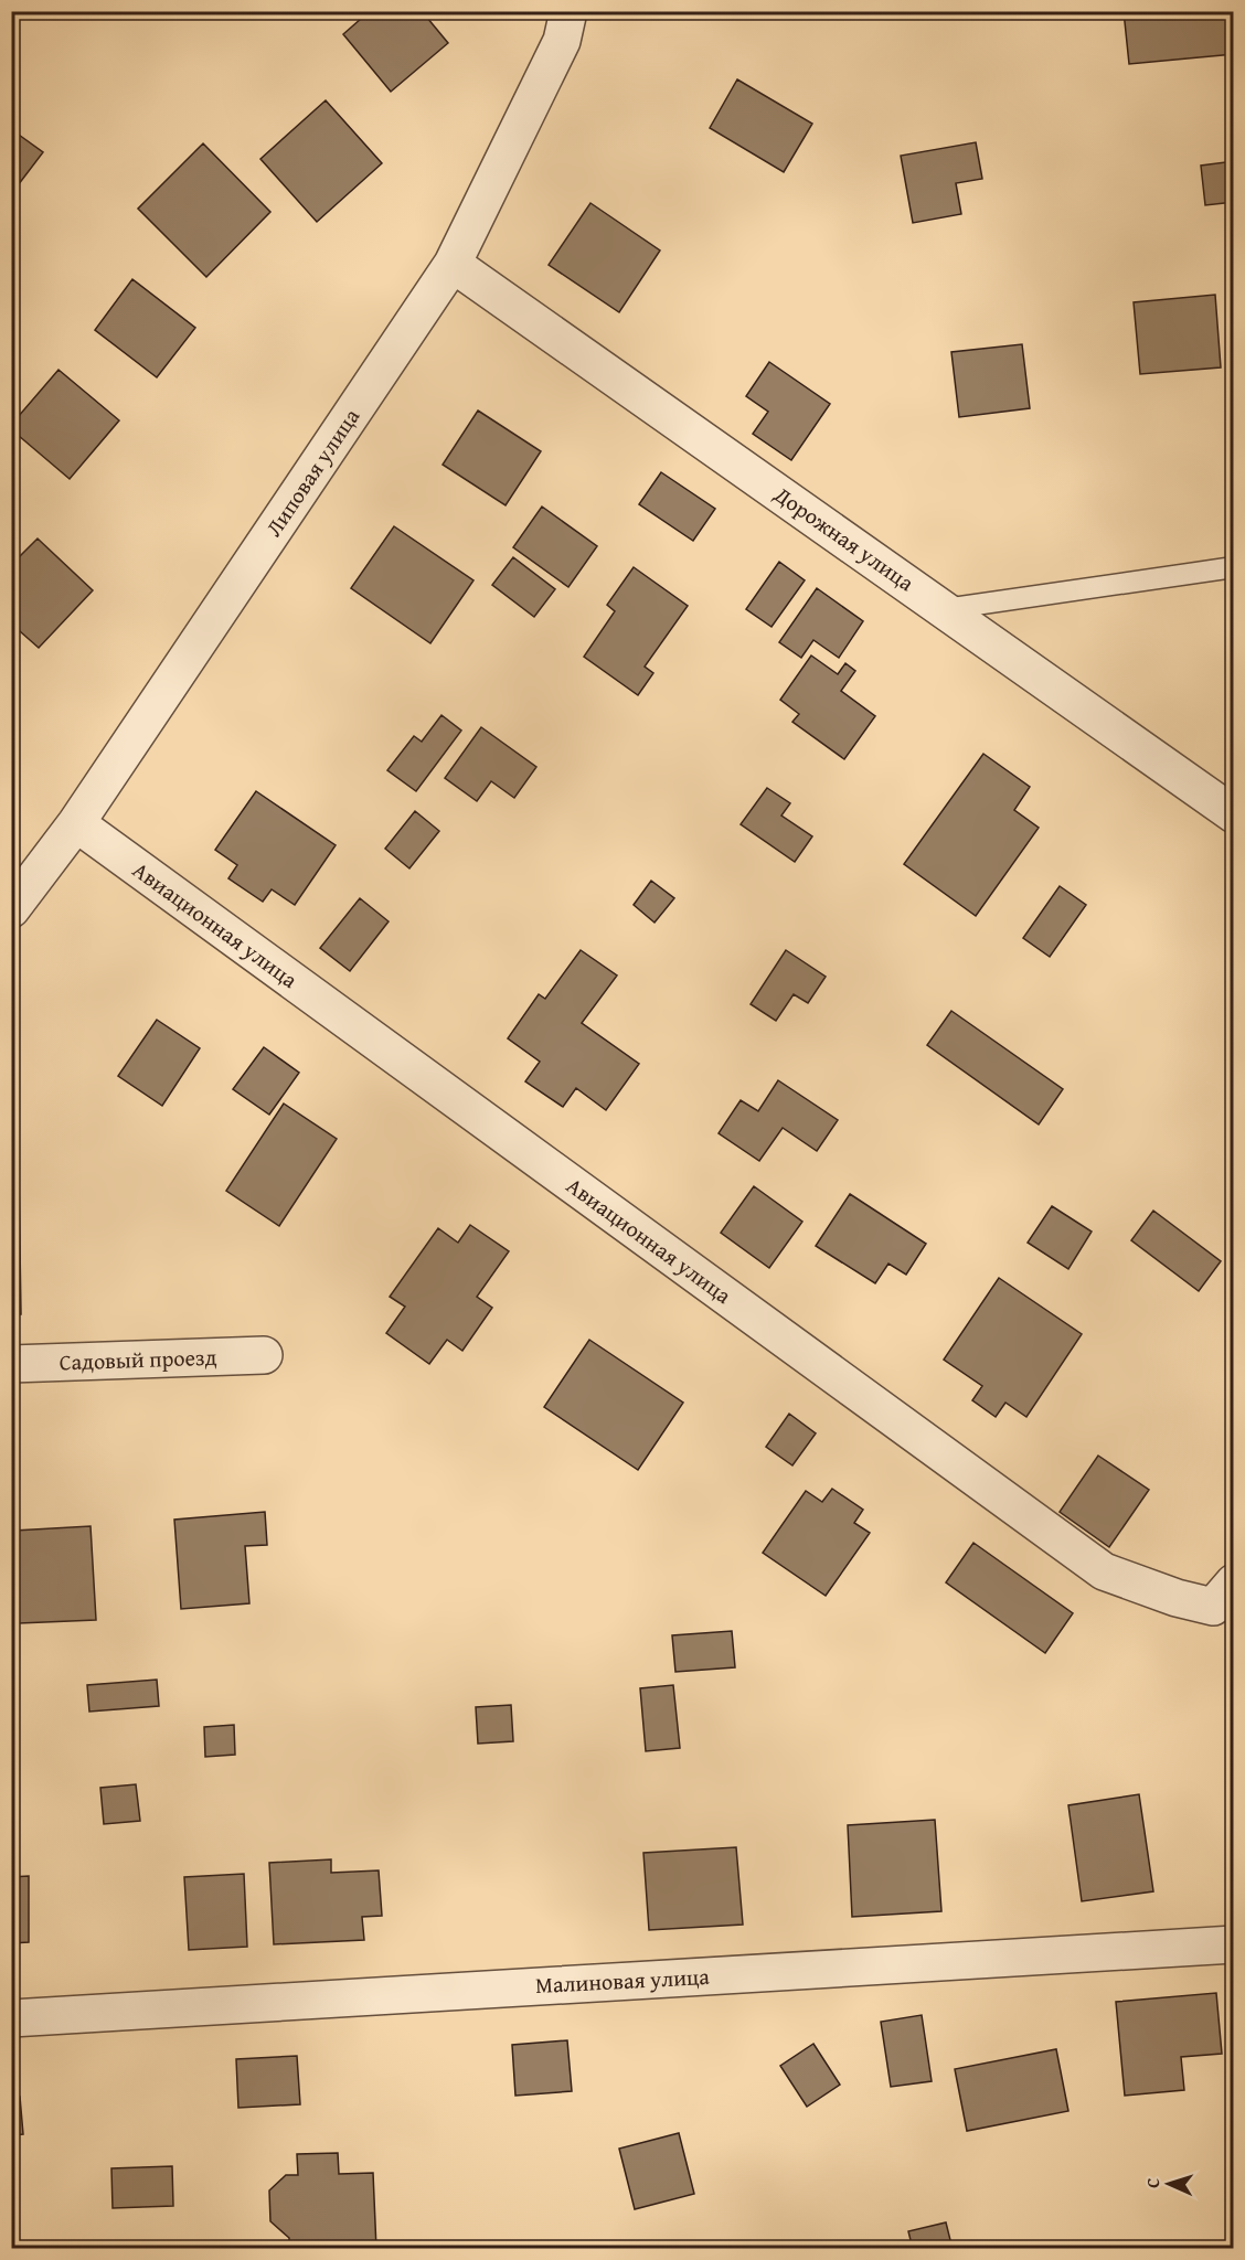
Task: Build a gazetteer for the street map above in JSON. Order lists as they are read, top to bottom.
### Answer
{
  "streets": {
    "street": [
      "Липовая улица",
      "Дорожная улица",
      "Авиационная улица",
      "Садовый проезд",
      "Малиновая улица"
    ]
  },
  "crossings": [
    ["Липовая улица", "Дорожная улица"],
    ["Липовая улица", "Авиационная улица"]
  ],
  "north": "left"
}
